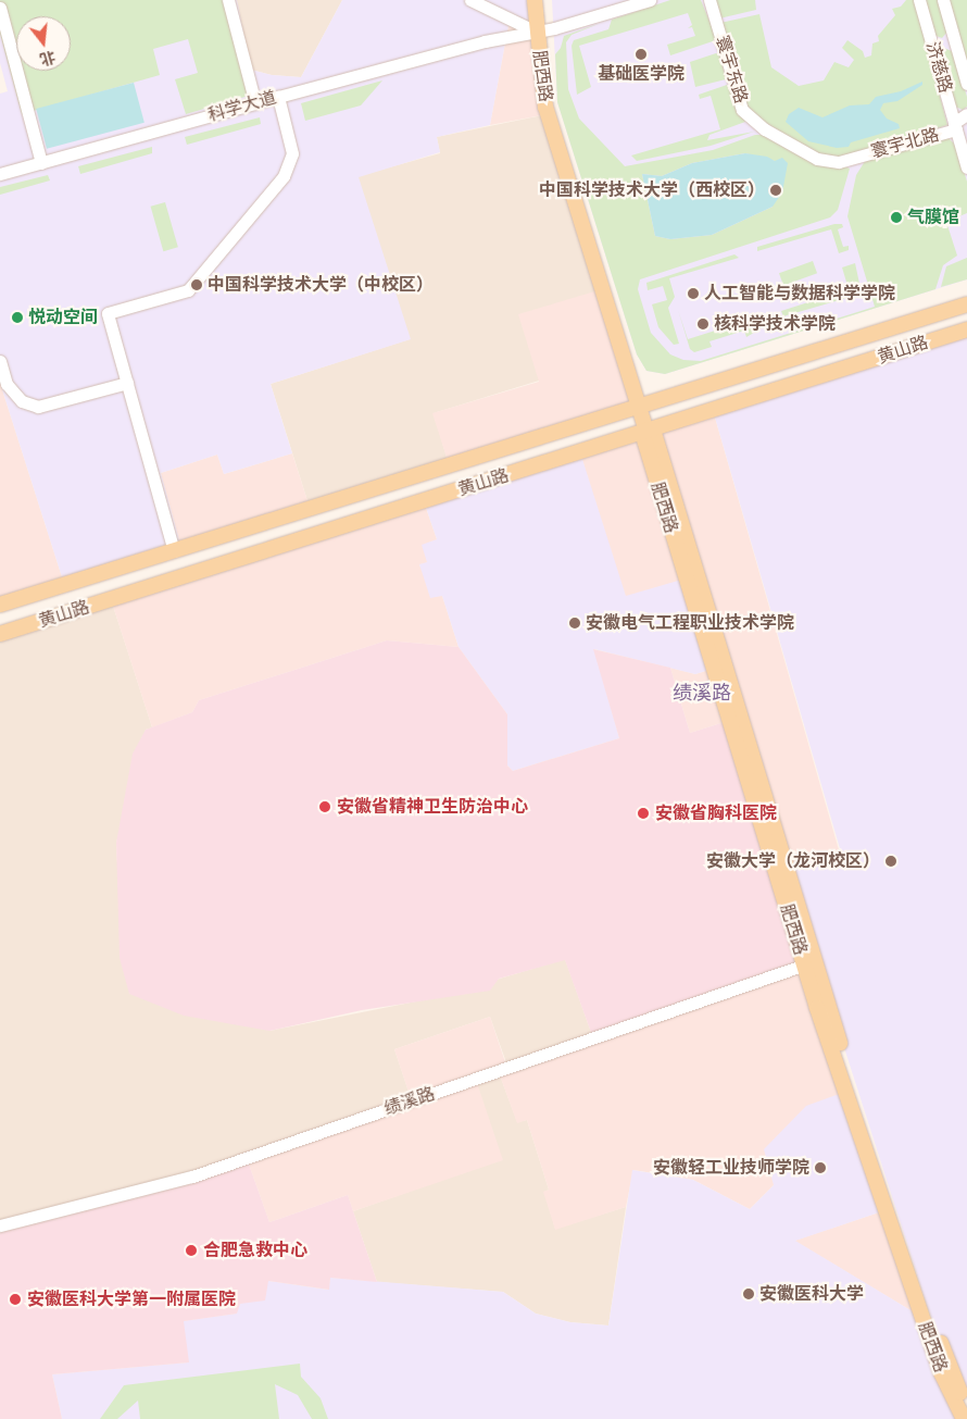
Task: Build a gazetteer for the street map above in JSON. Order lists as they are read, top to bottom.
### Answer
{
  "streets": {
    "main road": ["肥西路", "黄山路"],
    "street": [
      "济慈路",
      "寰宇东路",
      "科学大道",
      "寰宇北路",
      "绩溪路"
    ]
  },
  "crossings": [
    ["济慈路", "寰宇北路"],
    ["寰宇东路", "寰宇北路"],
    ["肥西路", "科学大道"],
    ["肥西路", "黄山路"],
    ["肥西路", "绩溪路"]
  ],
  "districts": ["绩溪路"],
  "places": [
    "基础医学院",
    "中国科学技术大学（西校区）",
    "气膜馆",
    "中国科学技术大学（中校区）",
    "人工智能与数据科学学院",
    "悦动空间",
    "核科学技术学院",
    "安徽电气工程职业技术学院",
    "安徽省精神卫生防治中心",
    "安徽省胸科医院",
    "安徽大学（龙河校区）",
    "安徽轻工业技师学院",
    "合肥急救中心",
    "安徽医科大学",
    "安徽医科大学第一附属医院"
  ],
  "north": "bottom"
}
